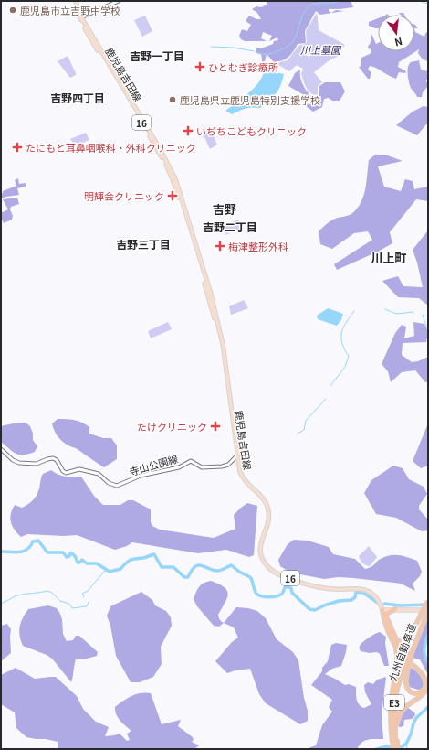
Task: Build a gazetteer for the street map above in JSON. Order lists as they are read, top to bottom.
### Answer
{
  "streets": {
    "highway": ["九州自動車道", "E3"],
    "main road": ["鹿児島吉田線", "16", "寺山公園線"]
  },
  "crossings": [
    ["鹿児島吉田線", "寺山公園線"]
  ],
  "districts": [
    "吉野一丁目",
    "吉野四丁目",
    "吉野",
    "吉野二丁目",
    "吉野三丁目",
    "川上町"
  ],
  "parks": ["川上墓園"],
  "places": {
    "other": ["鹿児島市立吉野中学校", "鹿児島県立鹿児島特別支援学校"],
    "health": [
      "ひとむぎ診療所",
      "いぢちこどもクリニック",
      "たにもと耳鼻咽喉科・外科クリニック",
      "明輝会クリニック",
      "梅津整形外科",
      "たけクリニック"
    ]
  },
  "north": "bottom"
}
